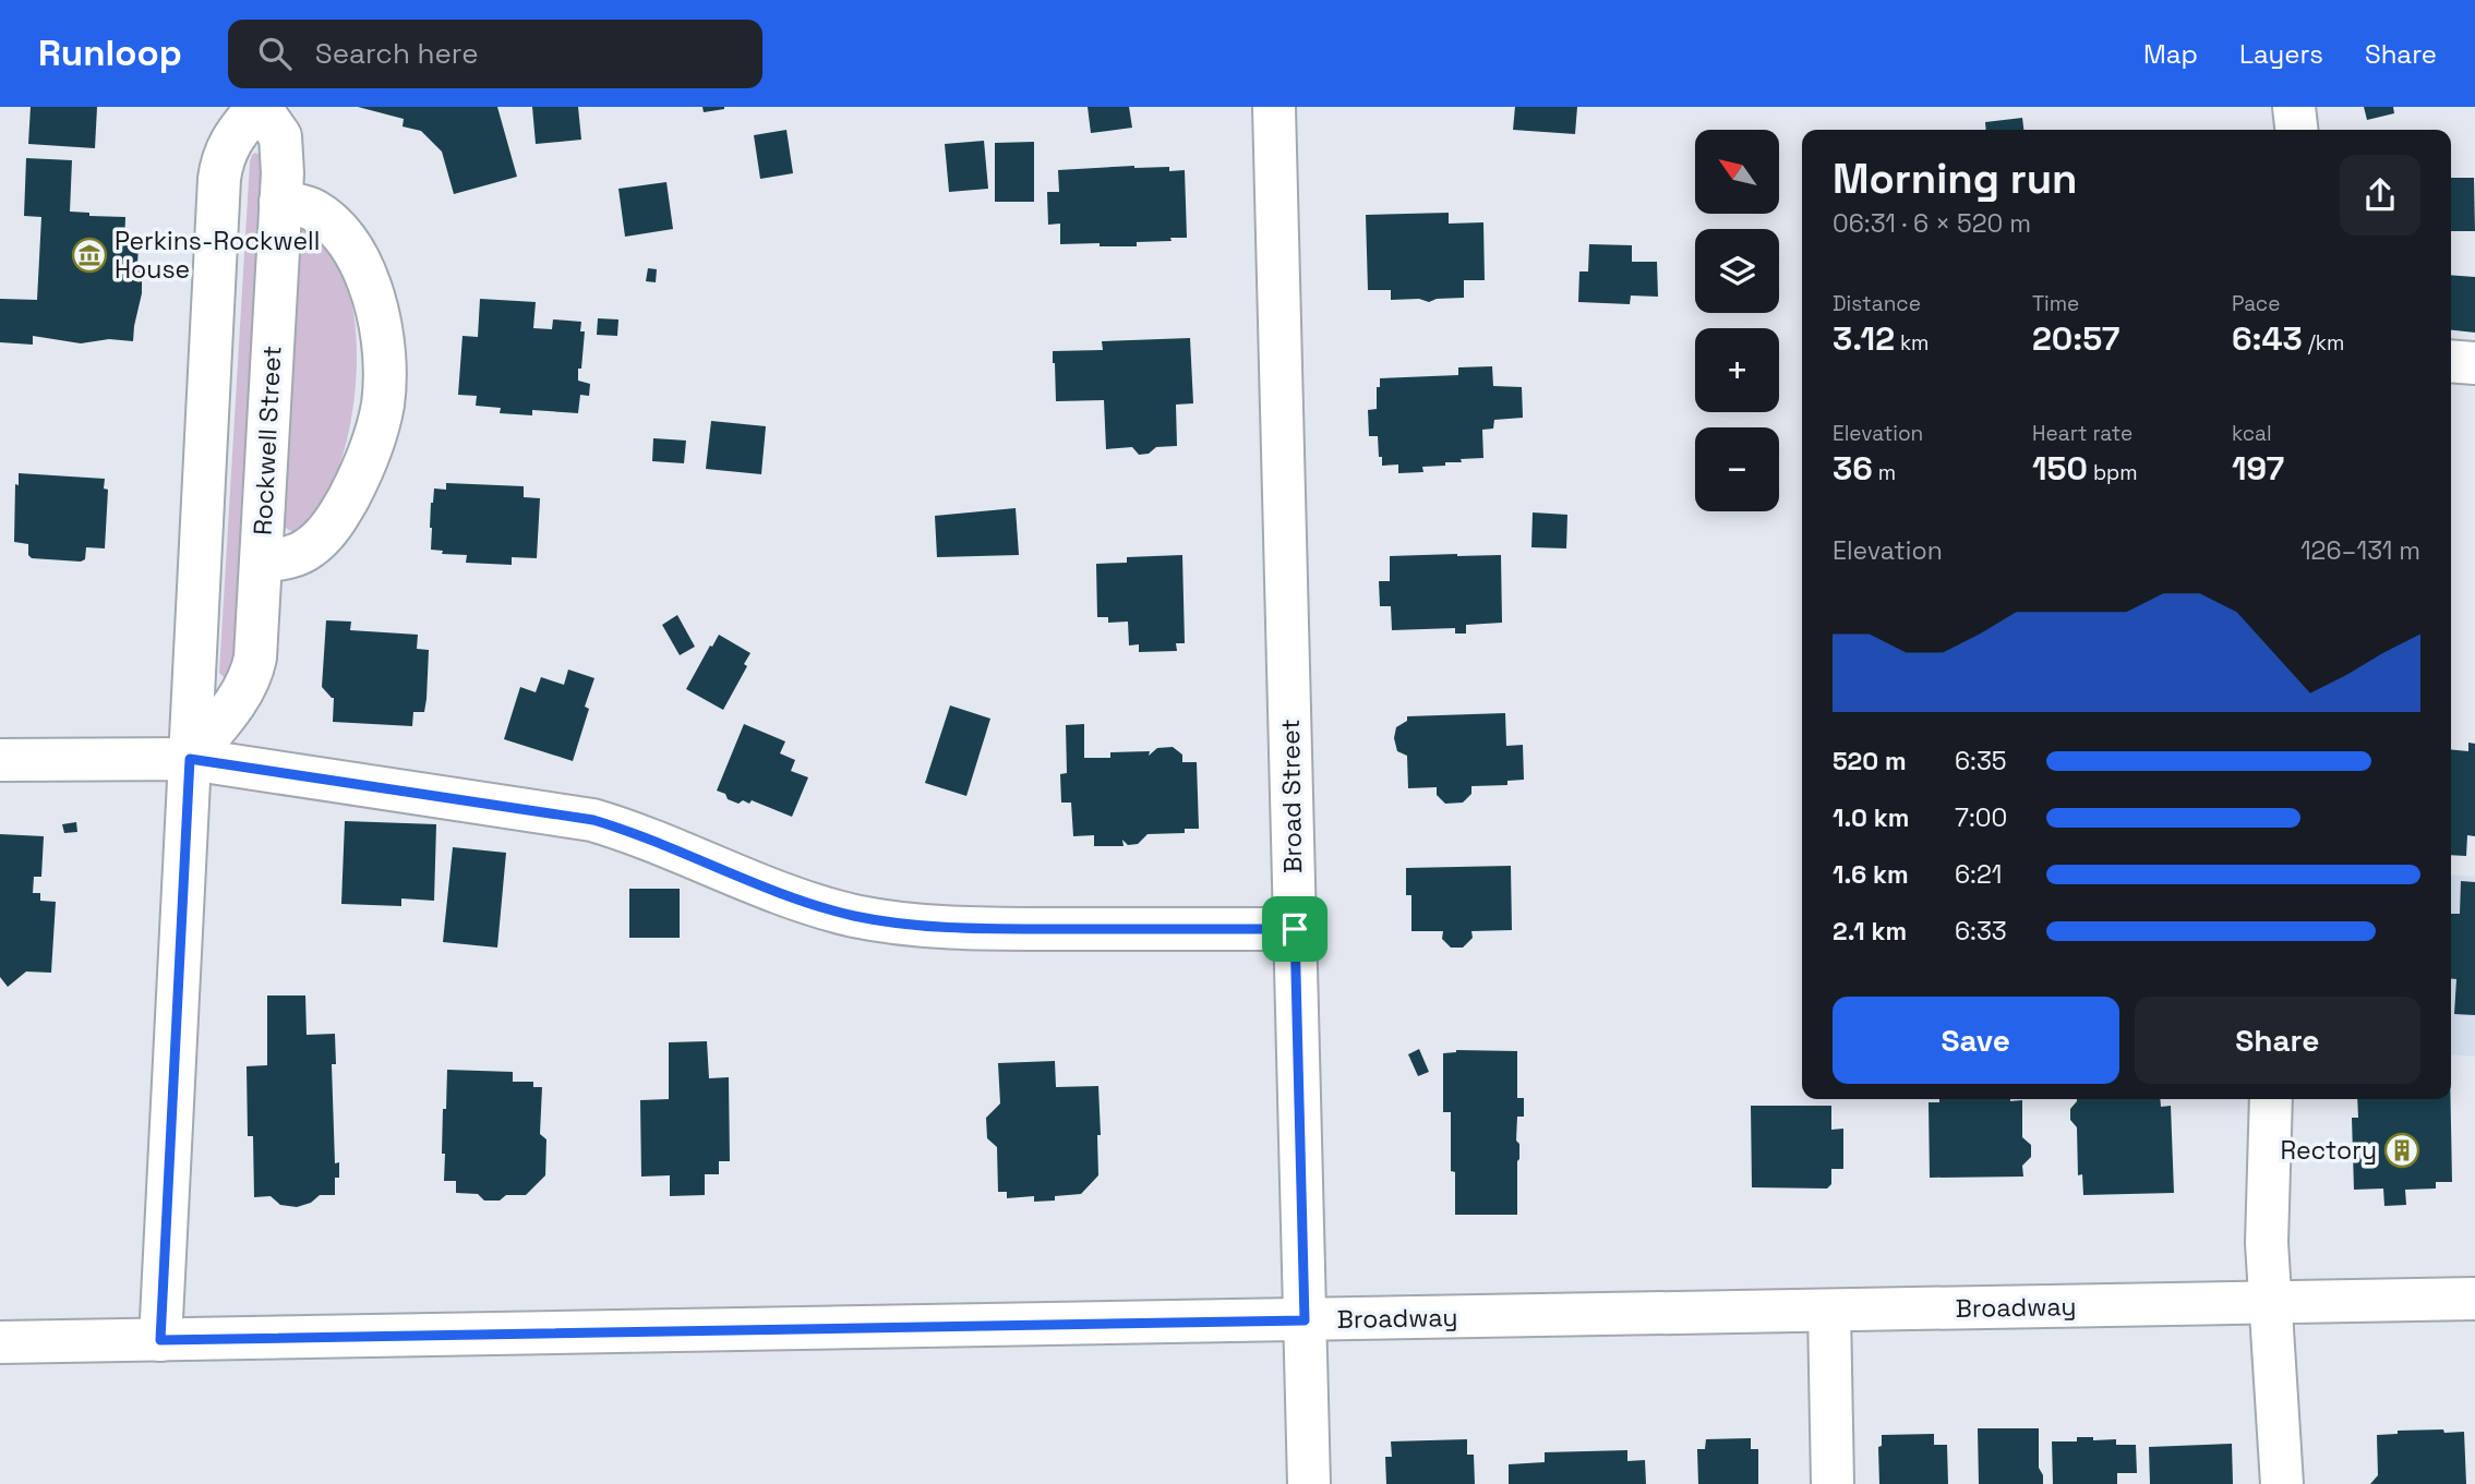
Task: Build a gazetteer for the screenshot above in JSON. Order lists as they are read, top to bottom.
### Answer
{
  "streets": {
    "street": ["Rockwell Street", "Broad Street", "Broadway"]
  },
  "crossings": [
    ["Rockwell Street", "Broadway"],
    ["Broad Street", "Broadway"]
  ],
  "places": {
    "museum": ["Perkins-Rockwell House"],
    "building": ["Rectory"]
  },
  "north": "top left",
  "page": {
    "header": "Runloop",
    "search": "Search here",
    "nav": ["Map", "Layers", "Share"],
    "map_buttons": ["+", "−"],
    "heading": ["Morning run", "06:31 · 6 × 520 m"],
    "stats": [
      ["Distance", "3.12 km"],
      ["Time", "20:57"],
      ["Pace", "6:43 /km"],
      ["Elevation", "36 m"],
      ["Heart rate", "150 bpm"],
      ["kcal", "197"]
    ],
    "chart": ["Elevation", "126–131 m"],
    "list": [
      {
        "name": "520 m",
        "note": "6:35"
      },
      {
        "name": "1.0 km",
        "note": "7:00"
      },
      {
        "name": "1.6 km",
        "note": "6:21"
      },
      {
        "name": "2.1 km",
        "note": "6:33"
      }
    ],
    "buttons": ["Save", "Share"]
  }
}
